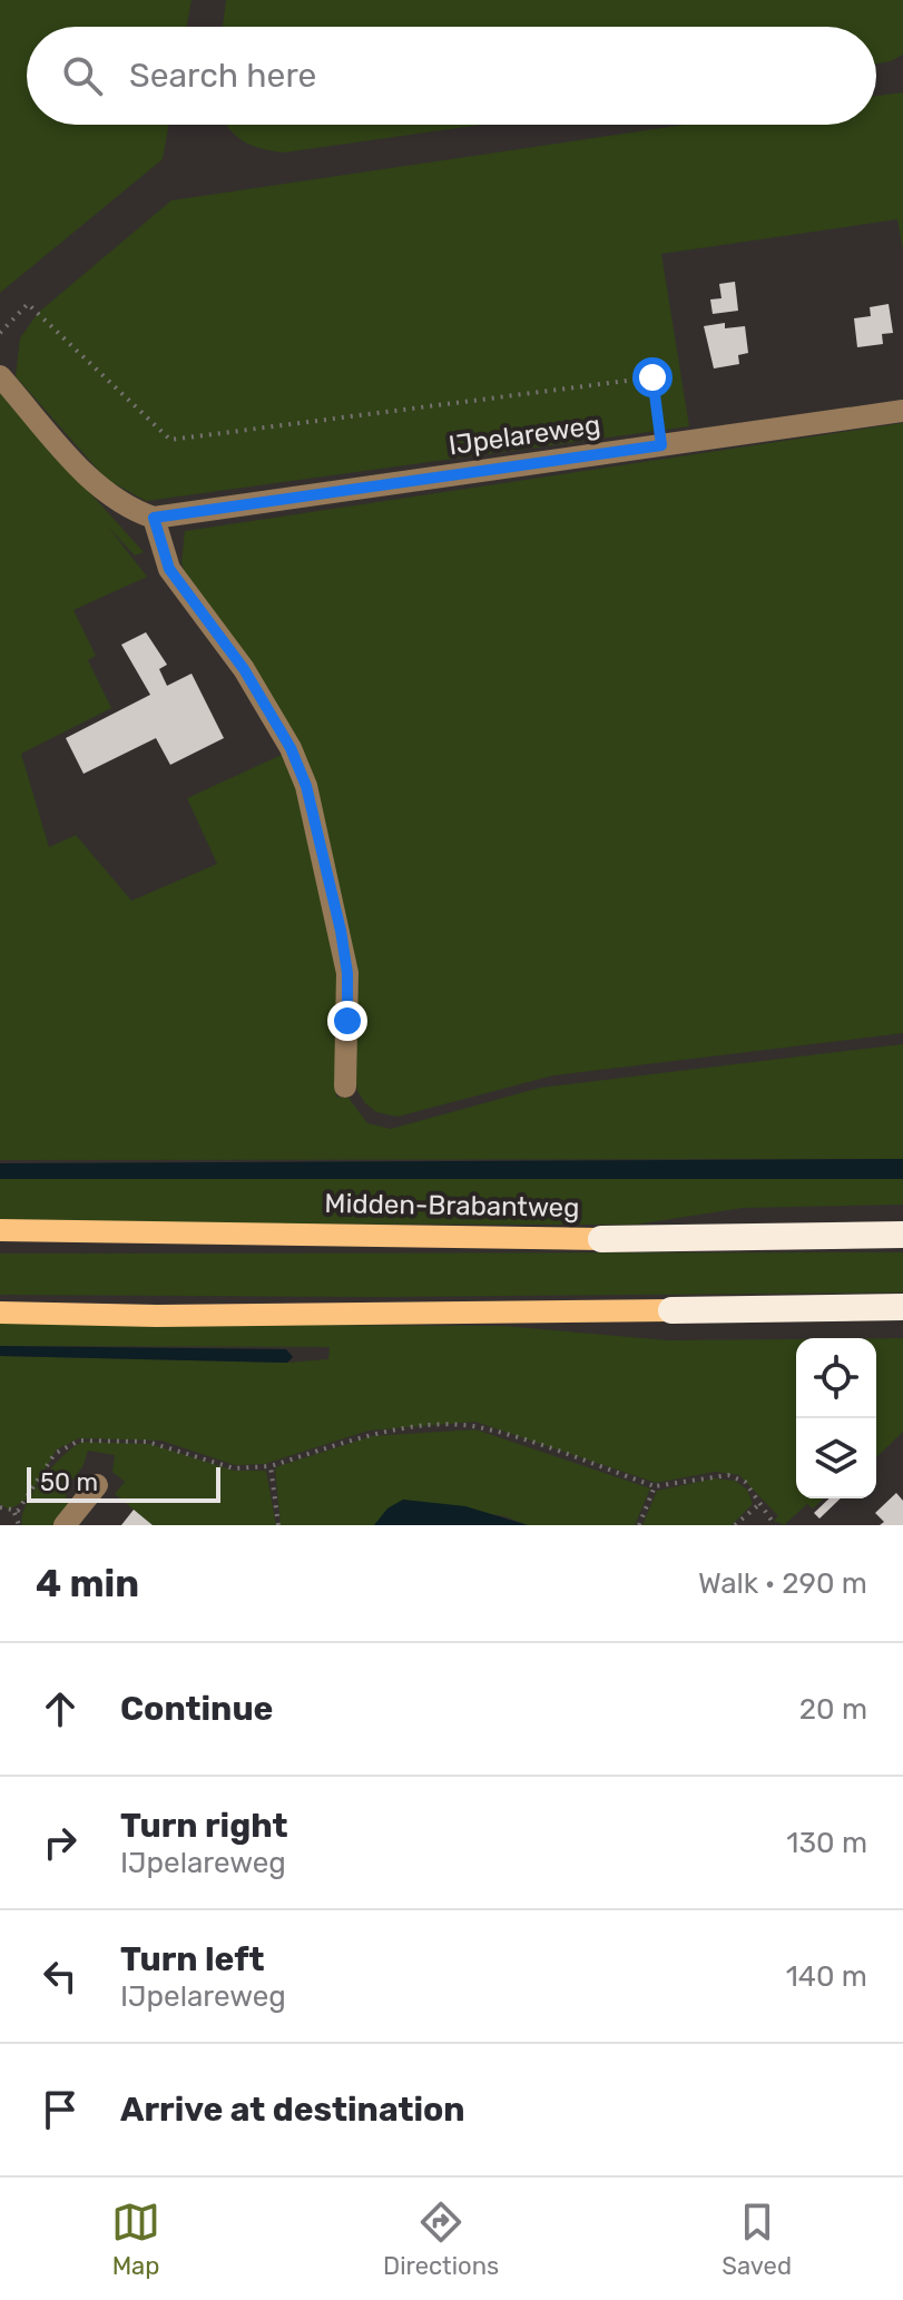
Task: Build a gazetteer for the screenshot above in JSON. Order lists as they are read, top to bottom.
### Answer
{
  "streets": {
    "highway": ["Midden-Brabantweg"],
    "street": ["IJpelareweg"]
  },
  "scale_bar": "50 m",
  "page": {
    "search": "Search here",
    "scale": "50 m",
    "heading": ["4 min", "Walk · 290 m"],
    "list": [
      ["Continue", "20 m"],
      ["Turn right", "IJpelareweg", "130 m"],
      ["Turn left", "IJpelareweg", "140 m"],
      "Arrive at destination"
    ],
    "nav": ["Map", "Directions", "Saved"]
  }
}
